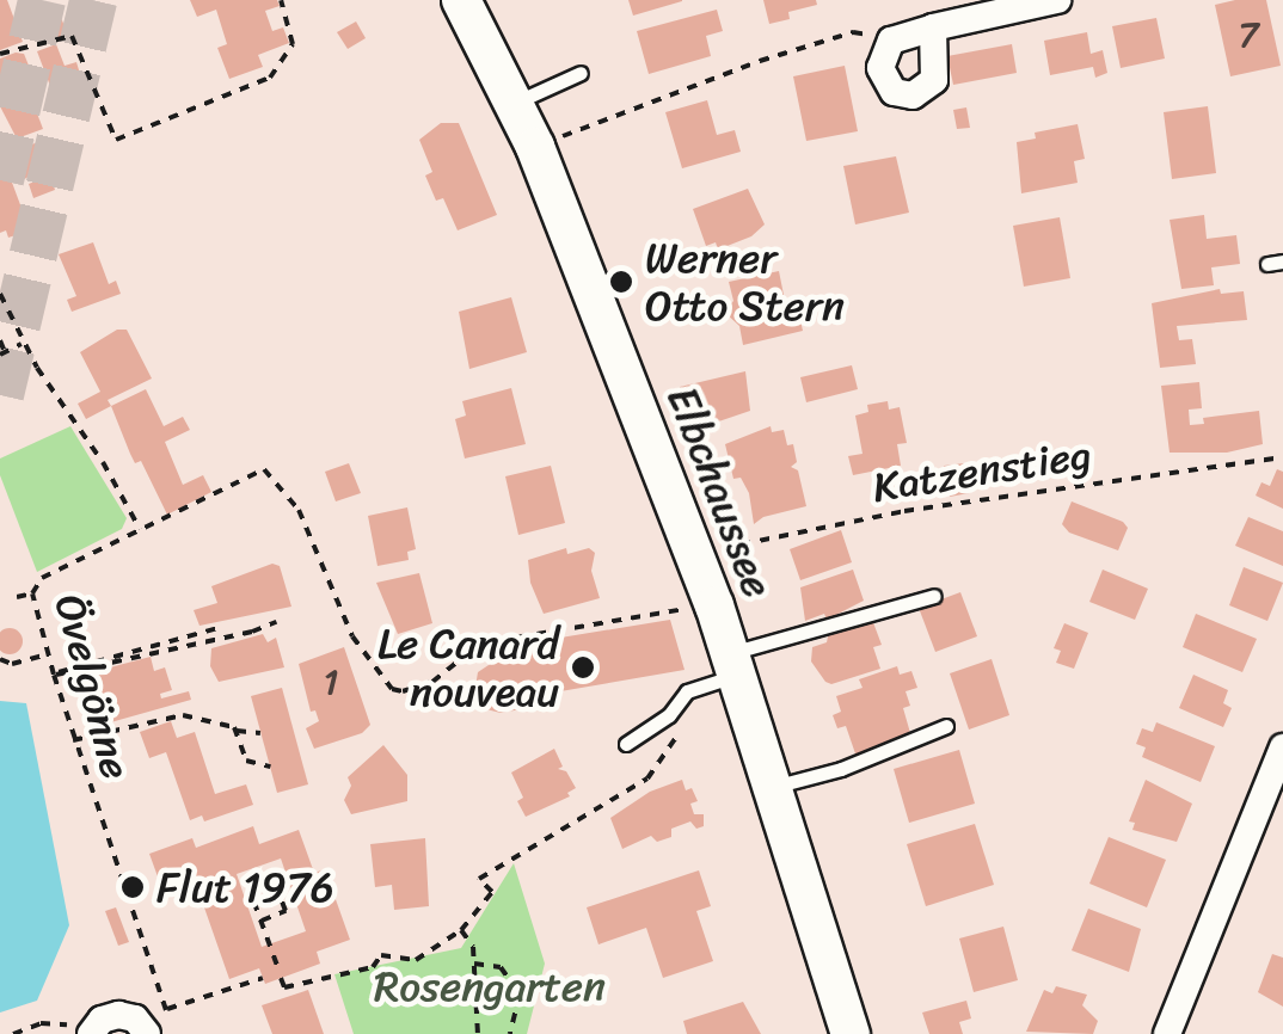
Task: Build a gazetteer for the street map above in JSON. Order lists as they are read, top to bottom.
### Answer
{
  "streets": {
    "main road": ["Elbchaussee"],
    "path": ["Katzenstieg", "Övelgönne"]
  },
  "crossings": [
    ["Katzenstieg", "Elbchaussee"],
    ["Elbchaussee", "Övelgönne"]
  ],
  "parks": ["Rosengarten"],
  "places": ["Werner Otto Stern", "Le Canard nouveau", "Flut 1976"],
  "house_numbers": ["7", "1"]
}
